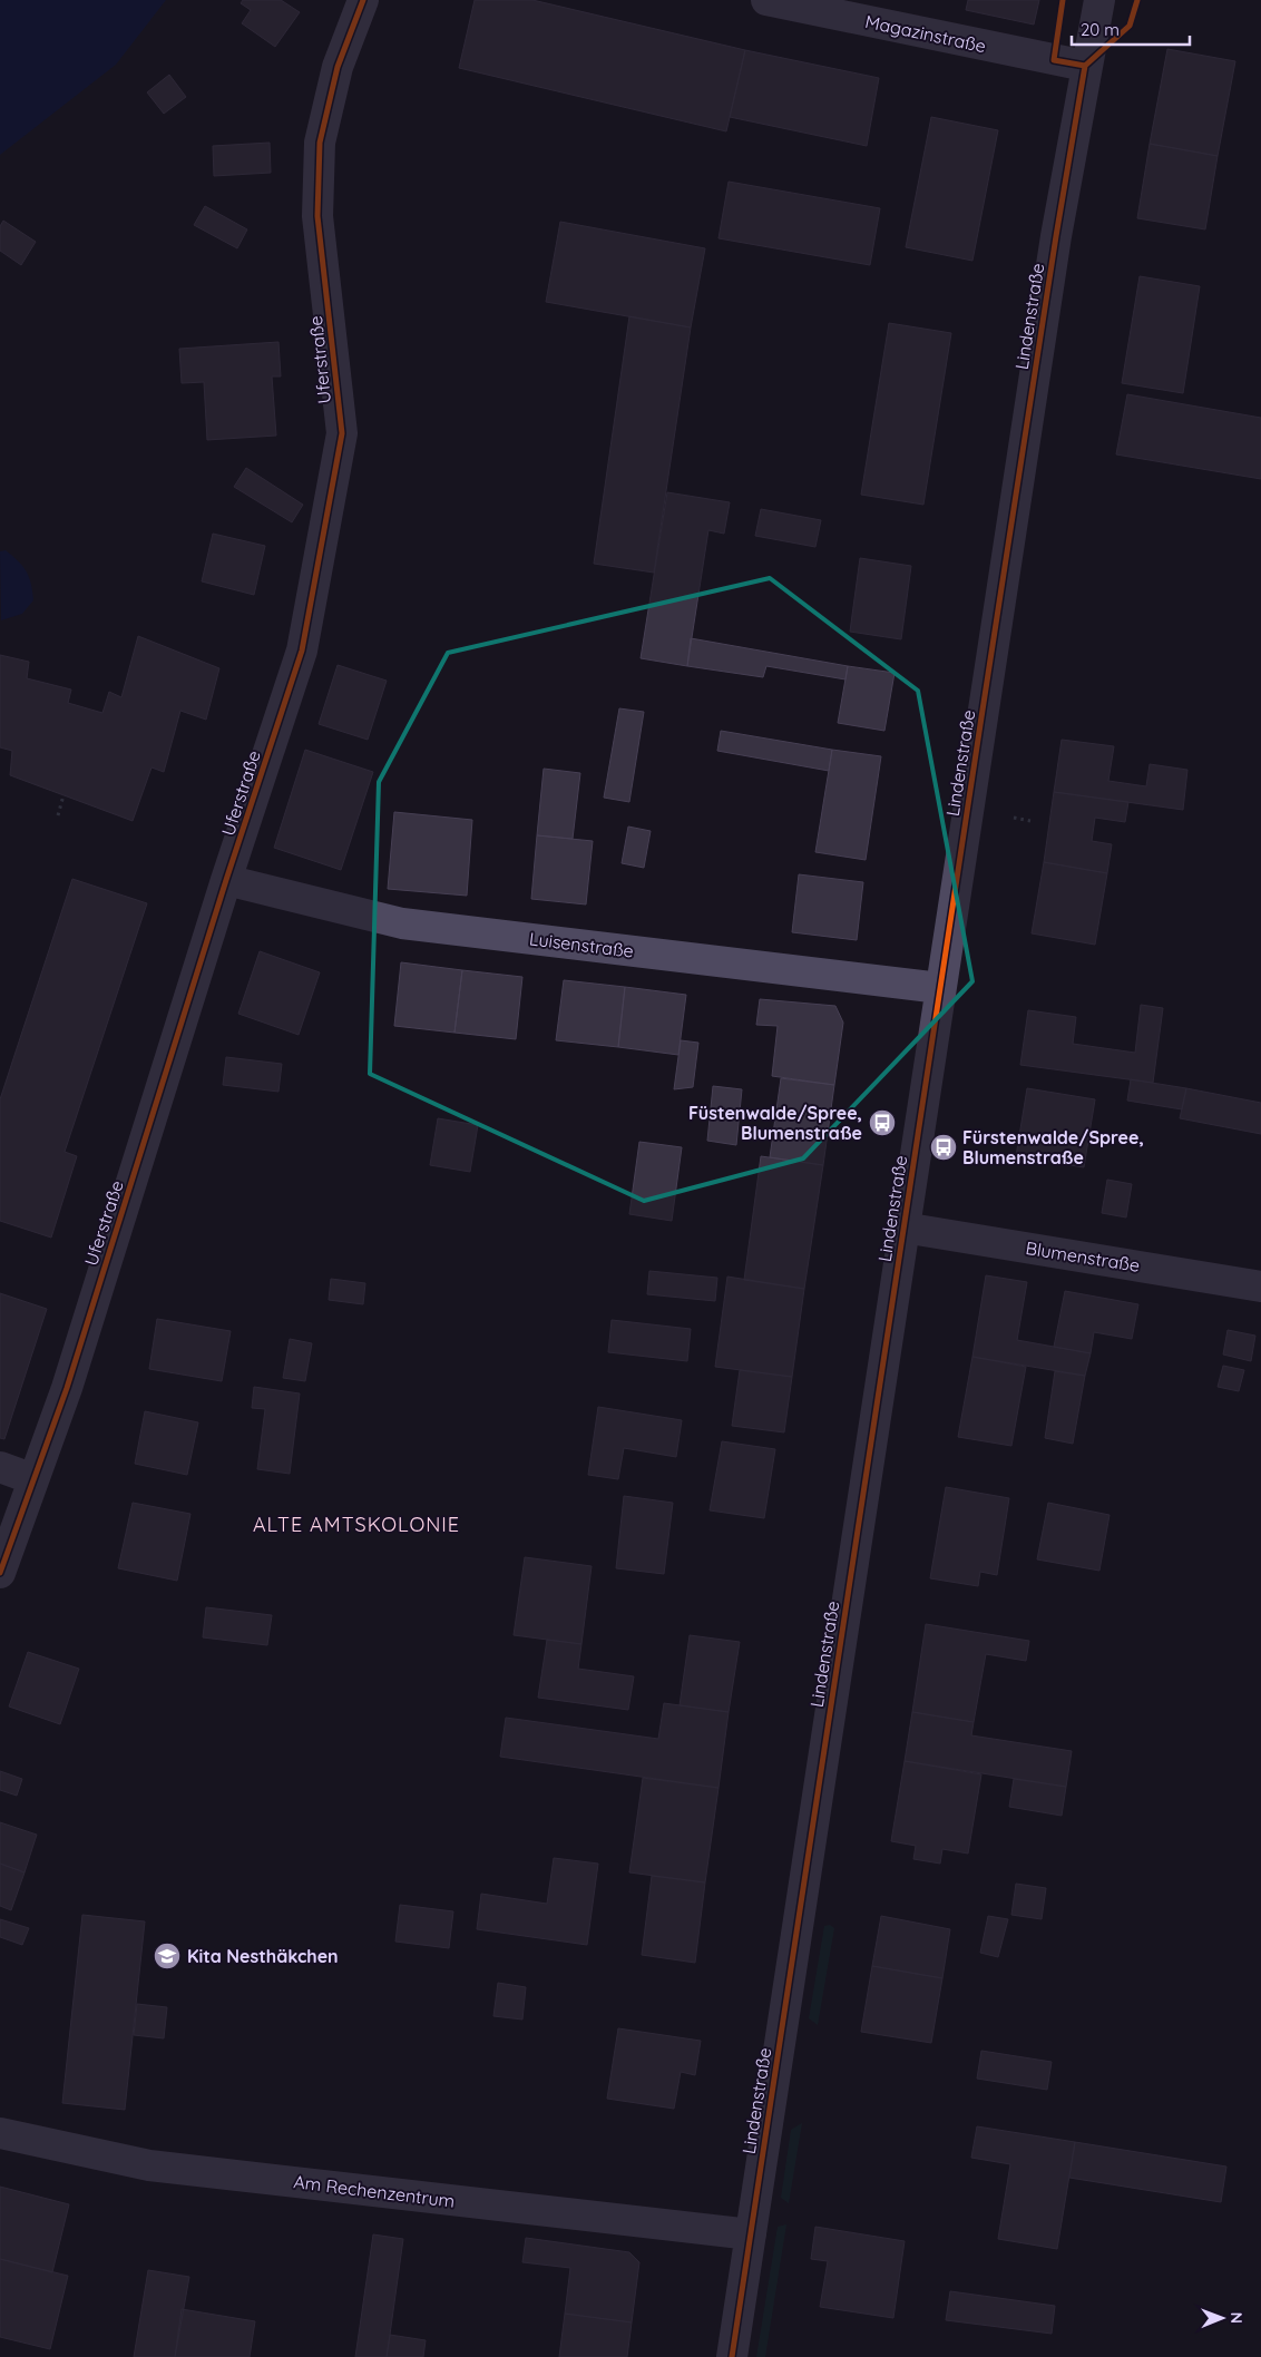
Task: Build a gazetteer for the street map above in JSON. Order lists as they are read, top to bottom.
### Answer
{
  "streets": {
    "street": [
      "Magazinstraße",
      "Lindenstraße",
      "Uferstraße",
      "Luisenstraße",
      "Blumenstraße",
      "Am Rechenzentrum"
    ]
  },
  "crossings": [
    ["Magazinstraße", "Lindenstraße"],
    ["Lindenstraße", "Luisenstraße"],
    ["Lindenstraße", "Blumenstraße"],
    ["Lindenstraße", "Am Rechenzentrum"],
    ["Uferstraße", "Luisenstraße"]
  ],
  "districts": ["ALTE AMTSKOLONIE"],
  "places": {
    "bus stop": ["Füstenwalde/Spree, Blumenstraße", "Fürstenwalde/Spree, Blumenstraße"],
    "school or university": ["Kita Nesthäkchen"]
  },
  "scale_bar": "20 m",
  "north": "right"
}
